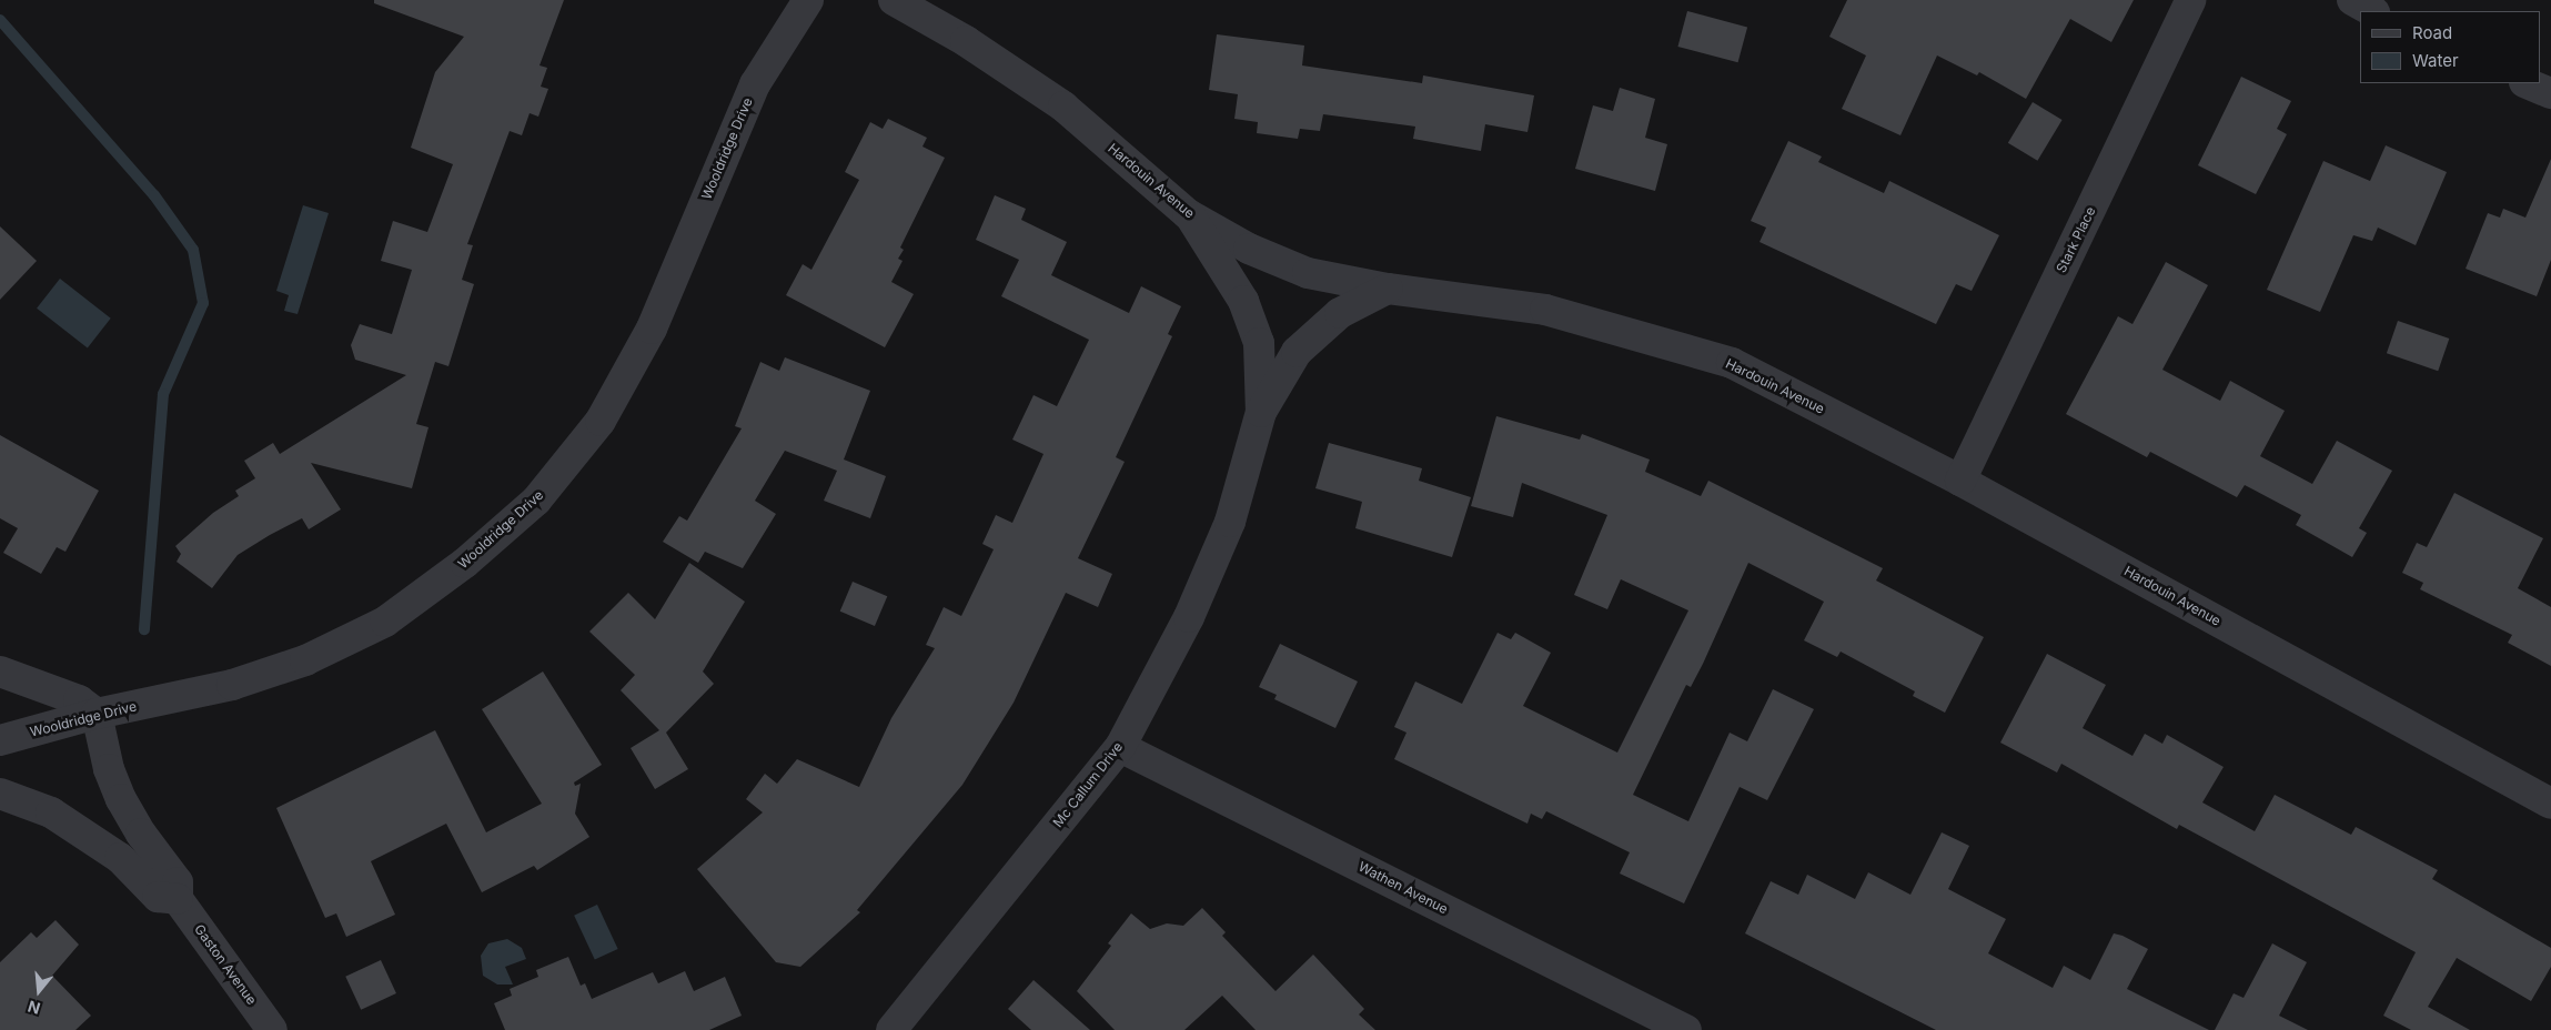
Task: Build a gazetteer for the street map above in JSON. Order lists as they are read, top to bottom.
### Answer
{
  "streets": {
    "street": [
      "Wooldridge Drive",
      "Hardouin Avenue",
      "Stark Place",
      "Mc Callum Drive",
      "Wathen Avenue",
      "Gaston Avenue"
    ]
  },
  "crossings": [
    ["Wooldridge Drive", "Gaston Avenue"],
    ["Hardouin Avenue", "Stark Place"],
    ["Hardouin Avenue", "Mc Callum Drive"],
    ["Mc Callum Drive", "Wathen Avenue"]
  ],
  "legend": ["Road", "Water"],
  "north": "bottom"
}
